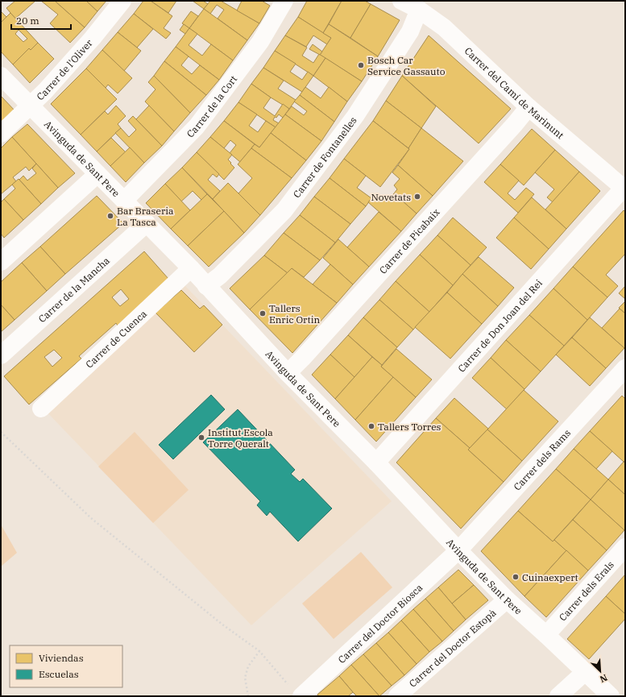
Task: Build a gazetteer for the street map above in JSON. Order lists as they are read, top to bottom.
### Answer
{
  "streets": {
    "street": [
      "Carrer de l'Oliver",
      "Carrer del Camí de Marinunt",
      "Carrer de la Cort",
      "Carrer de Fontanelles",
      "Avinguda de Sant Pere",
      "Carrer de Picabaix",
      "Carrer de la Mancha",
      "Carrer de Don Joan del Rei",
      "Carrer de Cuenca",
      "Carrer dels Rams",
      "Carrer dels Erals",
      "Carrer del Doctor Biosca",
      "Carrer del Doctor Estopà"
    ]
  },
  "crossings": [
    ["Carrer de l'Oliver", "Avinguda de Sant Pere"],
    ["Carrer del Camí de Marinunt", "Carrer de Fontanelles"],
    ["Carrer del Camí de Marinunt", "Carrer de Picabaix"],
    ["Carrer del Camí de Marinunt", "Carrer de Don Joan del Rei"],
    ["Carrer de la Cort", "Avinguda de Sant Pere"],
    ["Carrer de Fontanelles", "Avinguda de Sant Pere"],
    ["Avinguda de Sant Pere", "Carrer de Picabaix"],
    ["Avinguda de Sant Pere", "Carrer de la Mancha"],
    ["Avinguda de Sant Pere", "Carrer de Don Joan del Rei"],
    ["Avinguda de Sant Pere", "Carrer de Cuenca"],
    ["Avinguda de Sant Pere", "Carrer dels Rams"],
    ["Avinguda de Sant Pere", "Carrer dels Erals"],
    ["Avinguda de Sant Pere", "Carrer del Doctor Biosca"],
    ["Avinguda de Sant Pere", "Carrer del Doctor Estopà"],
    ["Carrer dels Rams", "Carrer del Doctor Biosca"]
  ],
  "places": [
    "Bosch Car Service Gassauto",
    "Novetats",
    "Bar Braseria La Tasca",
    "Tallers Enric Ortin",
    "Tallers Torres",
    "Institut Escola Torre Queralt",
    "Cuinaexpert"
  ],
  "legend": ["Viviendas", "Escuelas"],
  "scale_bar": "20 m",
  "north": "bottom right"
}
